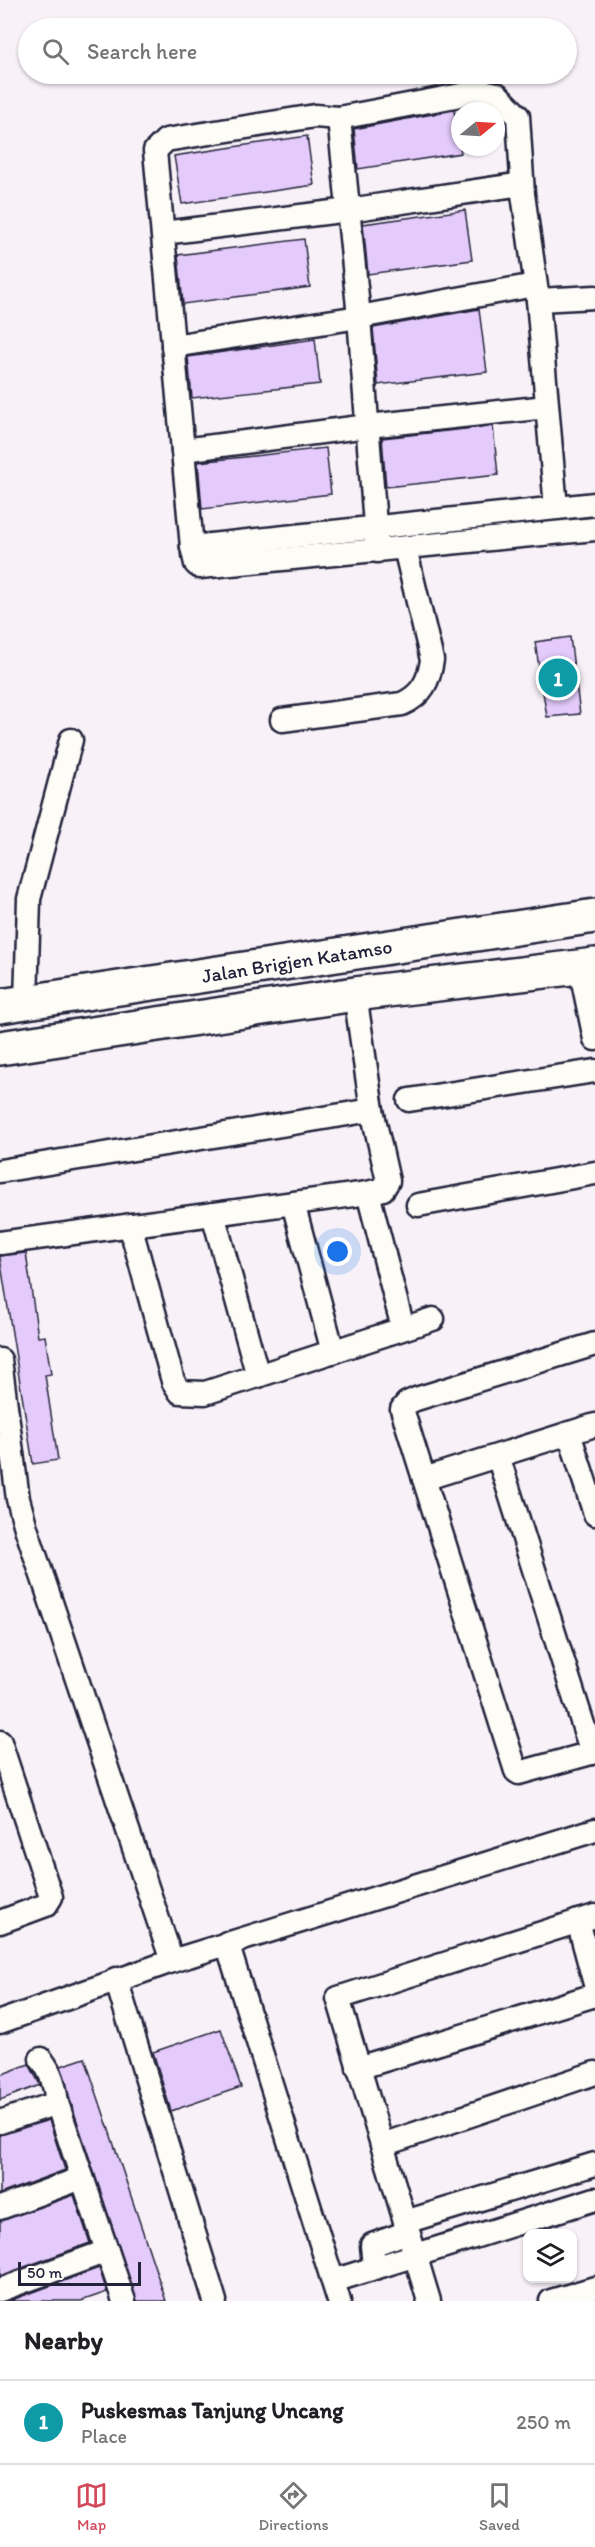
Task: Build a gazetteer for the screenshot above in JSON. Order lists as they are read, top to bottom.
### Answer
{
  "streets": {
    "highway": ["Jalan Brigjen Katamso"]
  },
  "scale_bar": "50 m",
  "north": "right",
  "page": {
    "search": "Search here",
    "pins": "1",
    "scale": "50 m",
    "heading": "Nearby",
    "list": [
      {
        "mark": "1",
        "name": "Puskesmas Tanjung Uncang",
        "note": "Place",
        "value": "250 m"
      }
    ],
    "nav": ["Map", "Directions", "Saved"]
  }
}
